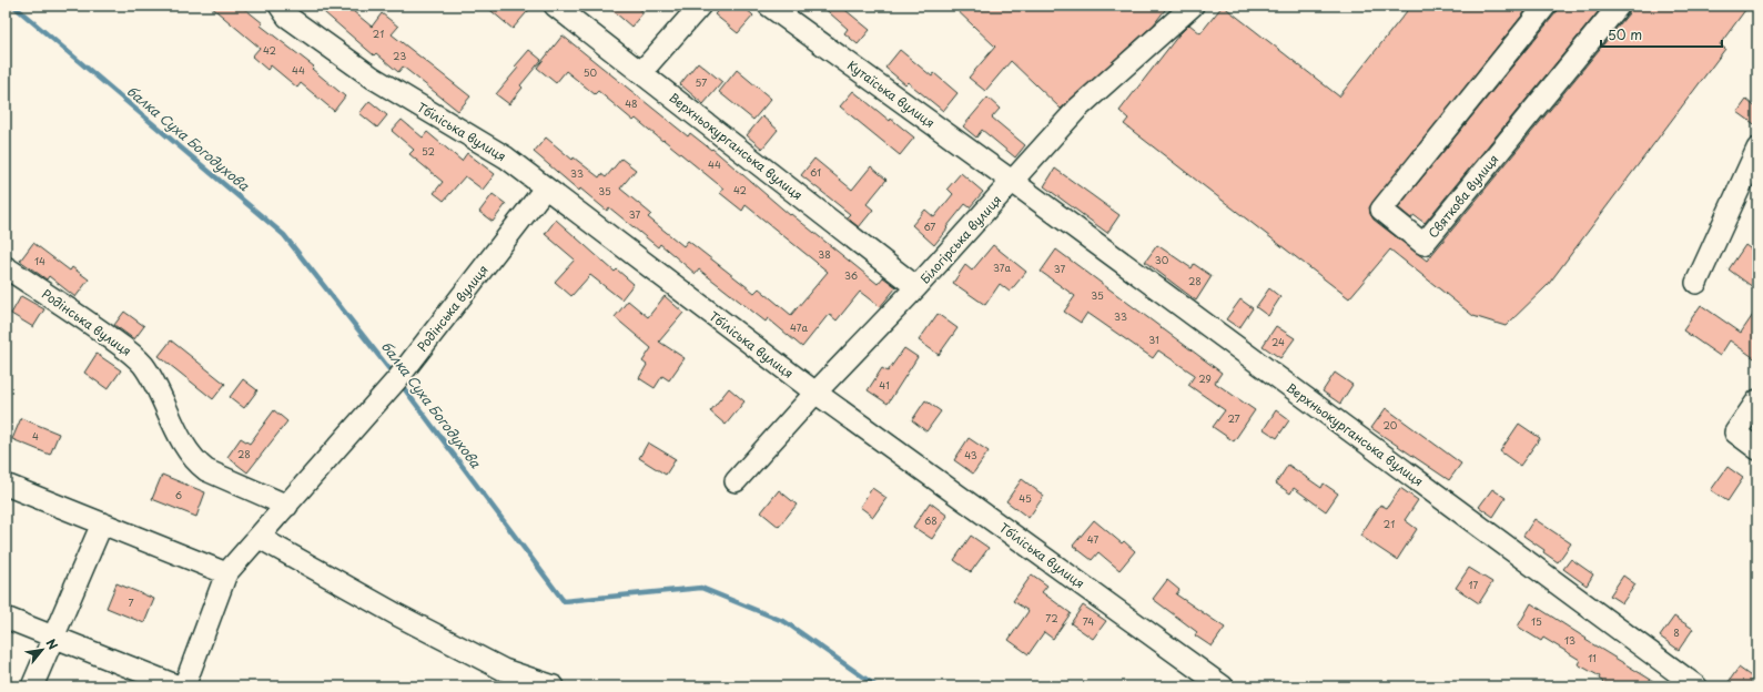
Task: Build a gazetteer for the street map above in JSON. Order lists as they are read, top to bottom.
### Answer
{
  "streets": {
    "street": [
      "Кутаїська вулиця",
      "Тбіліська вулиця",
      "Верхньокурганська вулиця",
      "Святкова вулиця",
      "Білогірська вулиця",
      "Родінська вулиця"
    ]
  },
  "crossings": [
    ["Кутаїська вулиця", "Верхньокурганська вулиця"],
    ["Кутаїська вулиця", "Білогірська вулиця"],
    ["Тбіліська вулиця", "Білогірська вулиця"],
    ["Тбіліська вулиця", "Родінська вулиця"],
    ["Верхньокурганська вулиця", "Білогірська вулиця"]
  ],
  "water": ["балка Суха Богодухова"],
  "house_numbers": [
    "21",
    "42",
    "23",
    "44",
    "50",
    "57",
    "48",
    "52",
    "44",
    "61",
    "33",
    "42",
    "35",
    "37",
    "67",
    "38",
    "30",
    "14",
    "37а",
    "37",
    "36",
    "28",
    "35",
    "33",
    "47а",
    "31",
    "24",
    "29",
    "41",
    "27",
    "20",
    "4",
    "28",
    "43",
    "6",
    "45",
    "68",
    "21",
    "47",
    "17",
    "7",
    "72",
    "74",
    "15",
    "8",
    "13",
    "11"
  ],
  "scale_bar": "50 m",
  "north": "top right"
}
